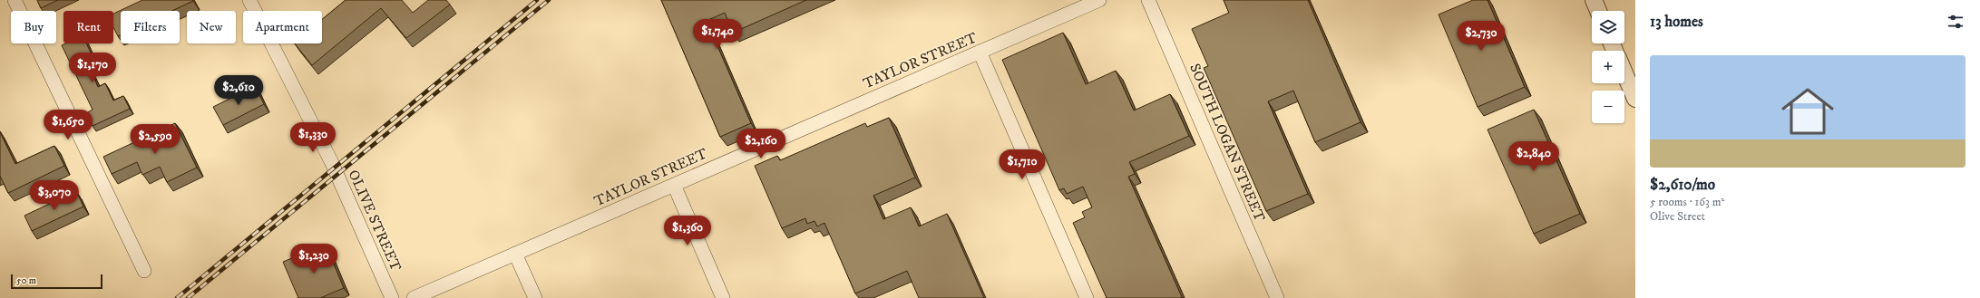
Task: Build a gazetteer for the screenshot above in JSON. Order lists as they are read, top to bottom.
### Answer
{
  "streets": {
    "street": ["TAYLOR STREET", "SOUTH LOGAN STREET", "OLIVE STREET"]
  },
  "scale_bar": "50 m",
  "page": {
    "heading": "13 homes",
    "map_buttons": ["+", "−"],
    "chip": [
      "Buy",
      "Rent",
      "Filters",
      "New",
      "Apartment"
    ],
    "price": [
      "$1,740",
      "$2,730",
      "$1,170",
      "$2,610",
      "$1,650",
      "$1,330",
      "$2,590",
      "$2,160",
      "$2,840",
      "$1,710",
      "$3,070",
      "$1,360",
      "$1,230"
    ],
    "list": [
      {
        "name": "$2,610/mo",
        "note": "5 rooms · 163 m² · Olive Street"
      }
    ],
    "scale": "50 m"
  }
}
